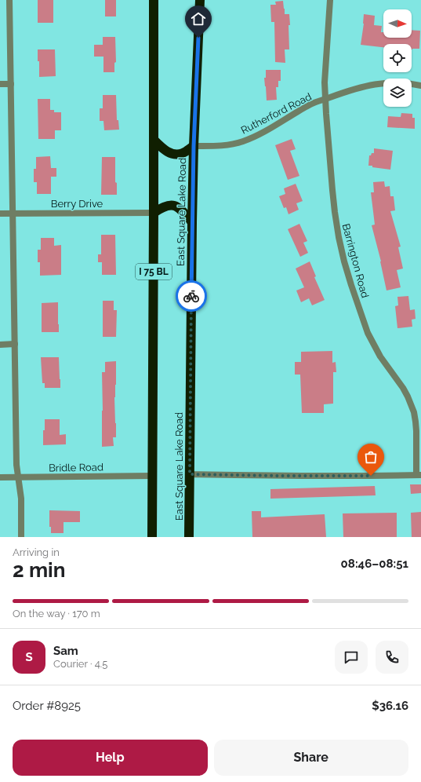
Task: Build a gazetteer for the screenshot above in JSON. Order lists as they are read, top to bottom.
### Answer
{
  "streets": {
    "highway": ["East Square Lake Road", "I 75 BL"],
    "street": [
      "Rutherford Road",
      "Berry Drive",
      "Barrington Road",
      "Bridle Road"
    ]
  },
  "crossings": [
    ["Rutherford Road", "East Square Lake Road"],
    ["Rutherford Road", "Barrington Road"],
    ["Berry Drive", "I 75 BL"],
    ["I 75 BL", "Bridle Road"]
  ],
  "north": "right",
  "page": {
    "heading": ["2 min", "Arriving in", "08:46–08:51"],
    "panel": [
      "Sam",
      "Courier · 4.5",
      "Order #8925",
      "$36.16"
    ],
    "bar": "On the way · 170 m",
    "round": "S",
    "buttons": ["Help", "Share"]
  }
}
